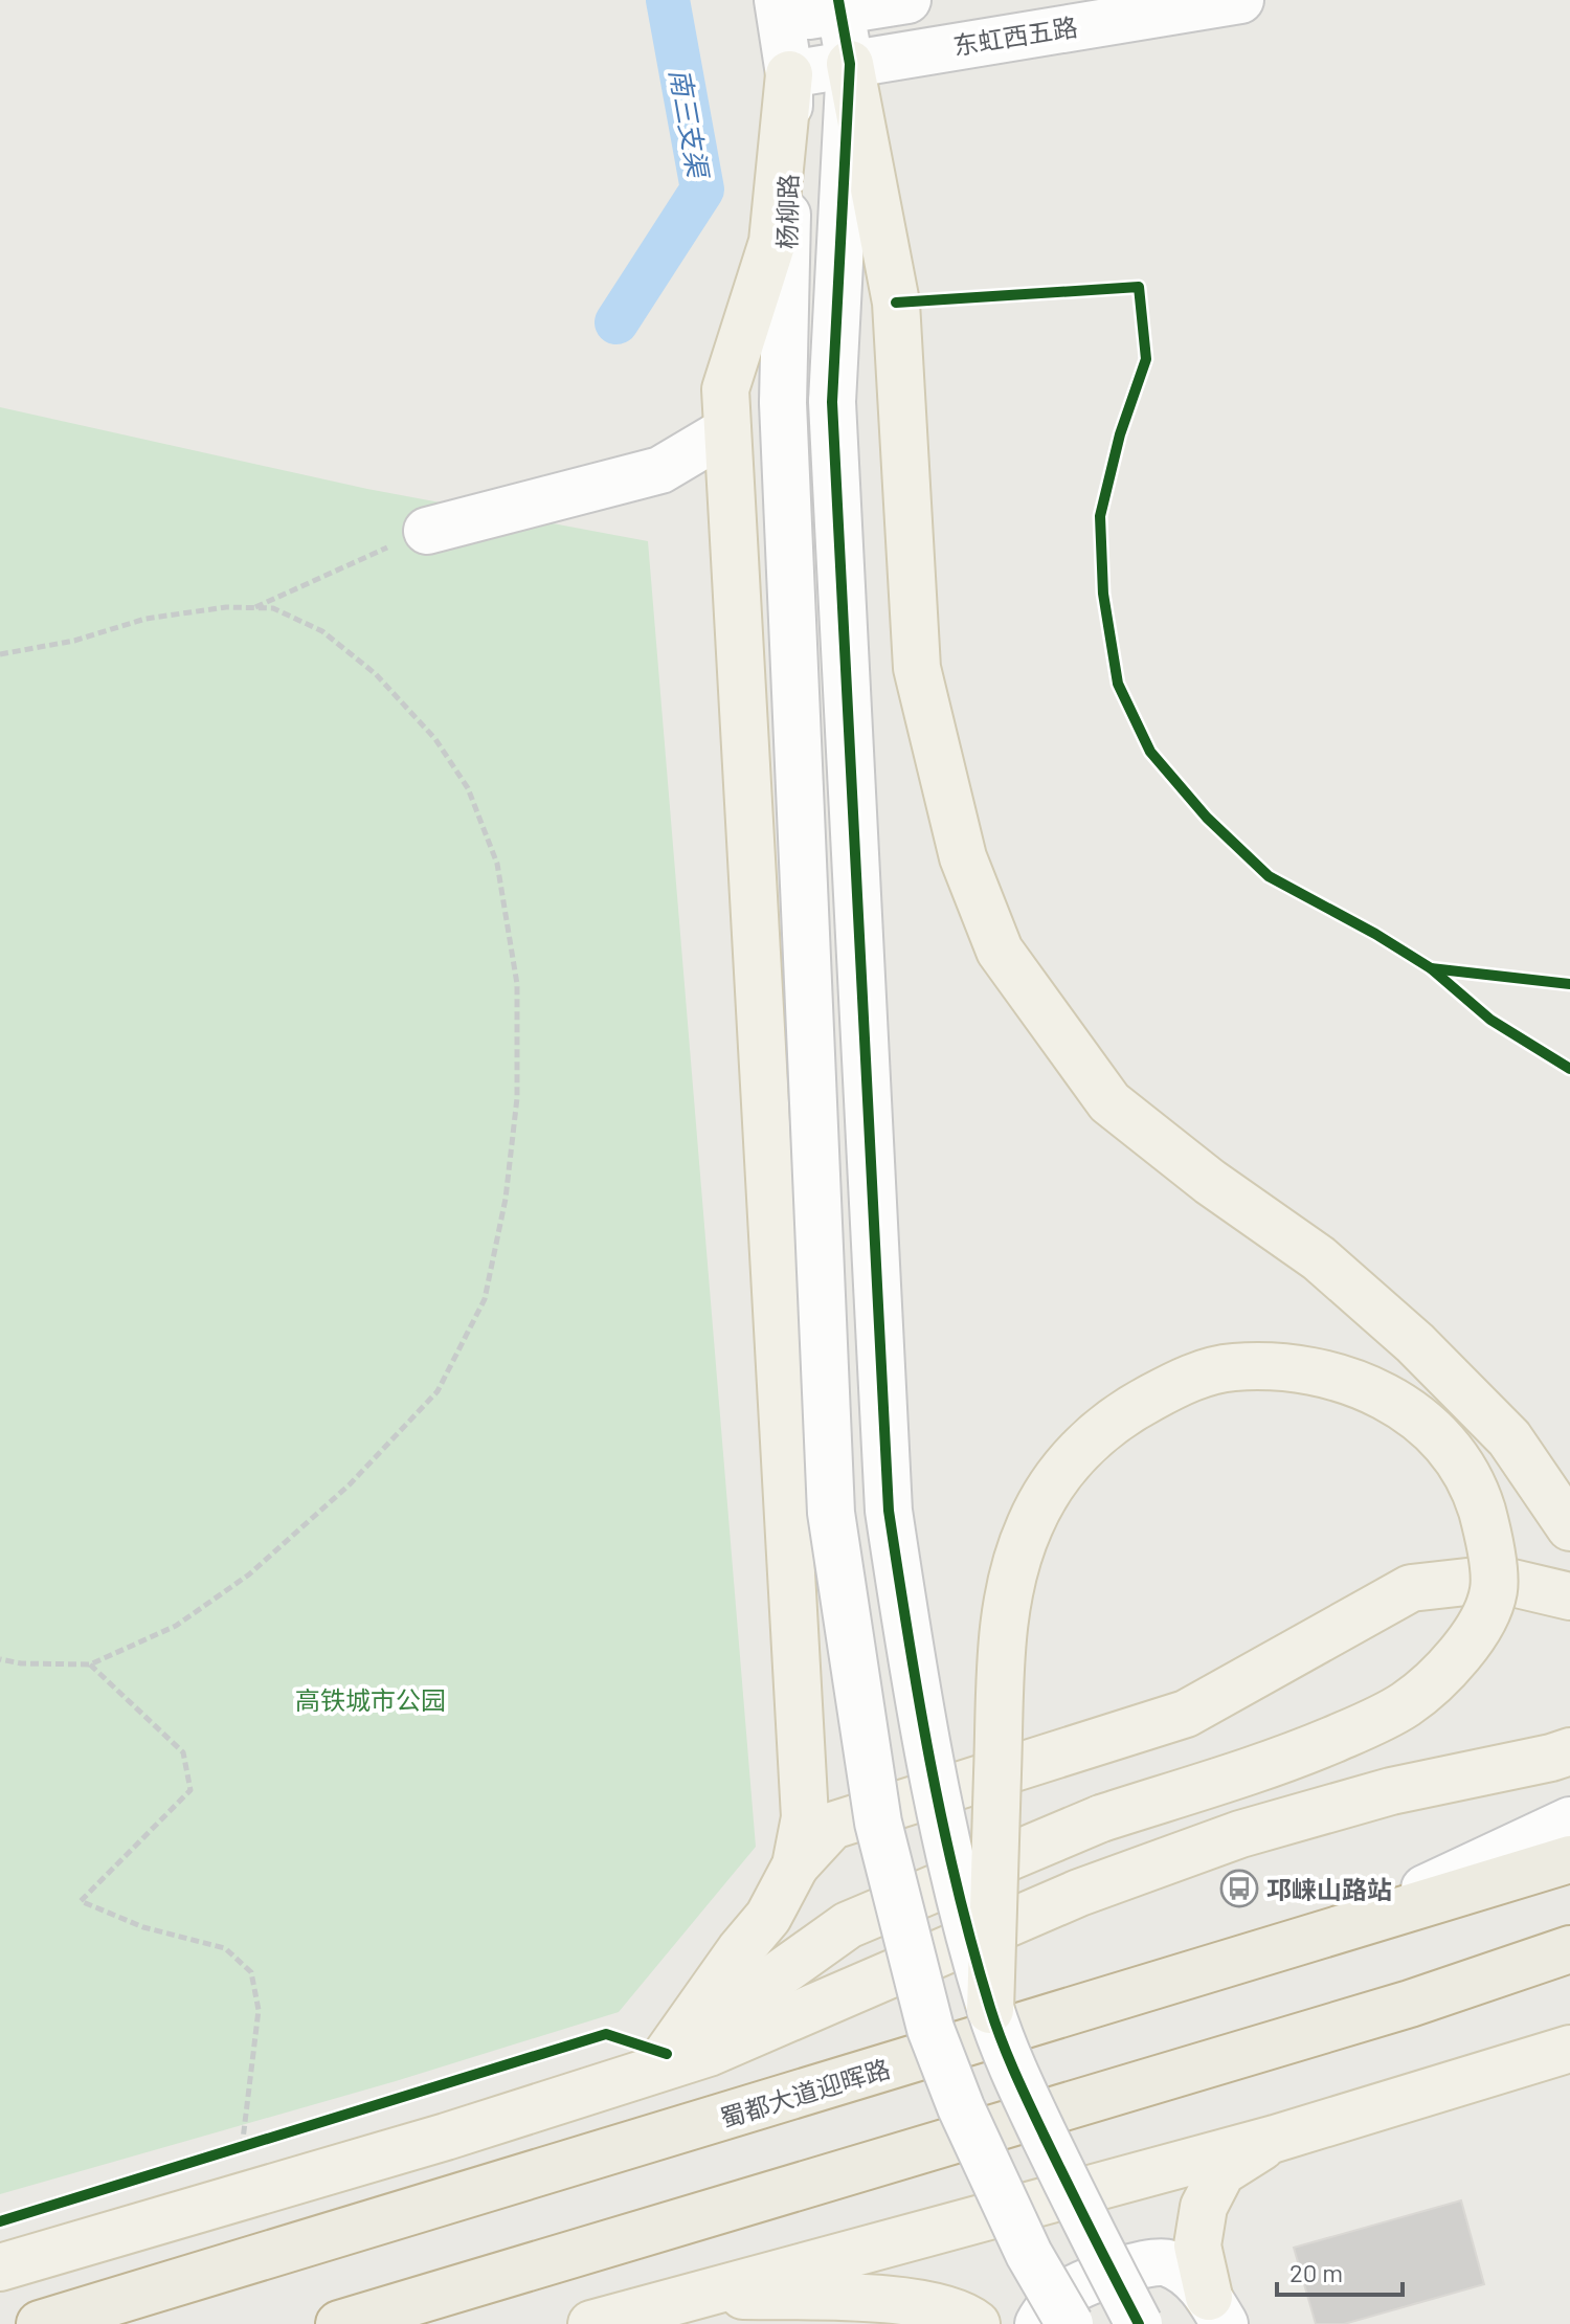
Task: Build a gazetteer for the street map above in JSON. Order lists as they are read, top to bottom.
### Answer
{
  "streets": {
    "highway": ["蜀都大道迎晖路"],
    "street": ["东虹西五路", "杨柳路"]
  },
  "crossings": [
    ["东虹西五路", "杨柳路"]
  ],
  "water": ["南三支渠"],
  "parks": ["高铁城市公园"],
  "places": {
    "bus stop": ["邛崃山路站"]
  },
  "scale_bar": "20 m"
}
